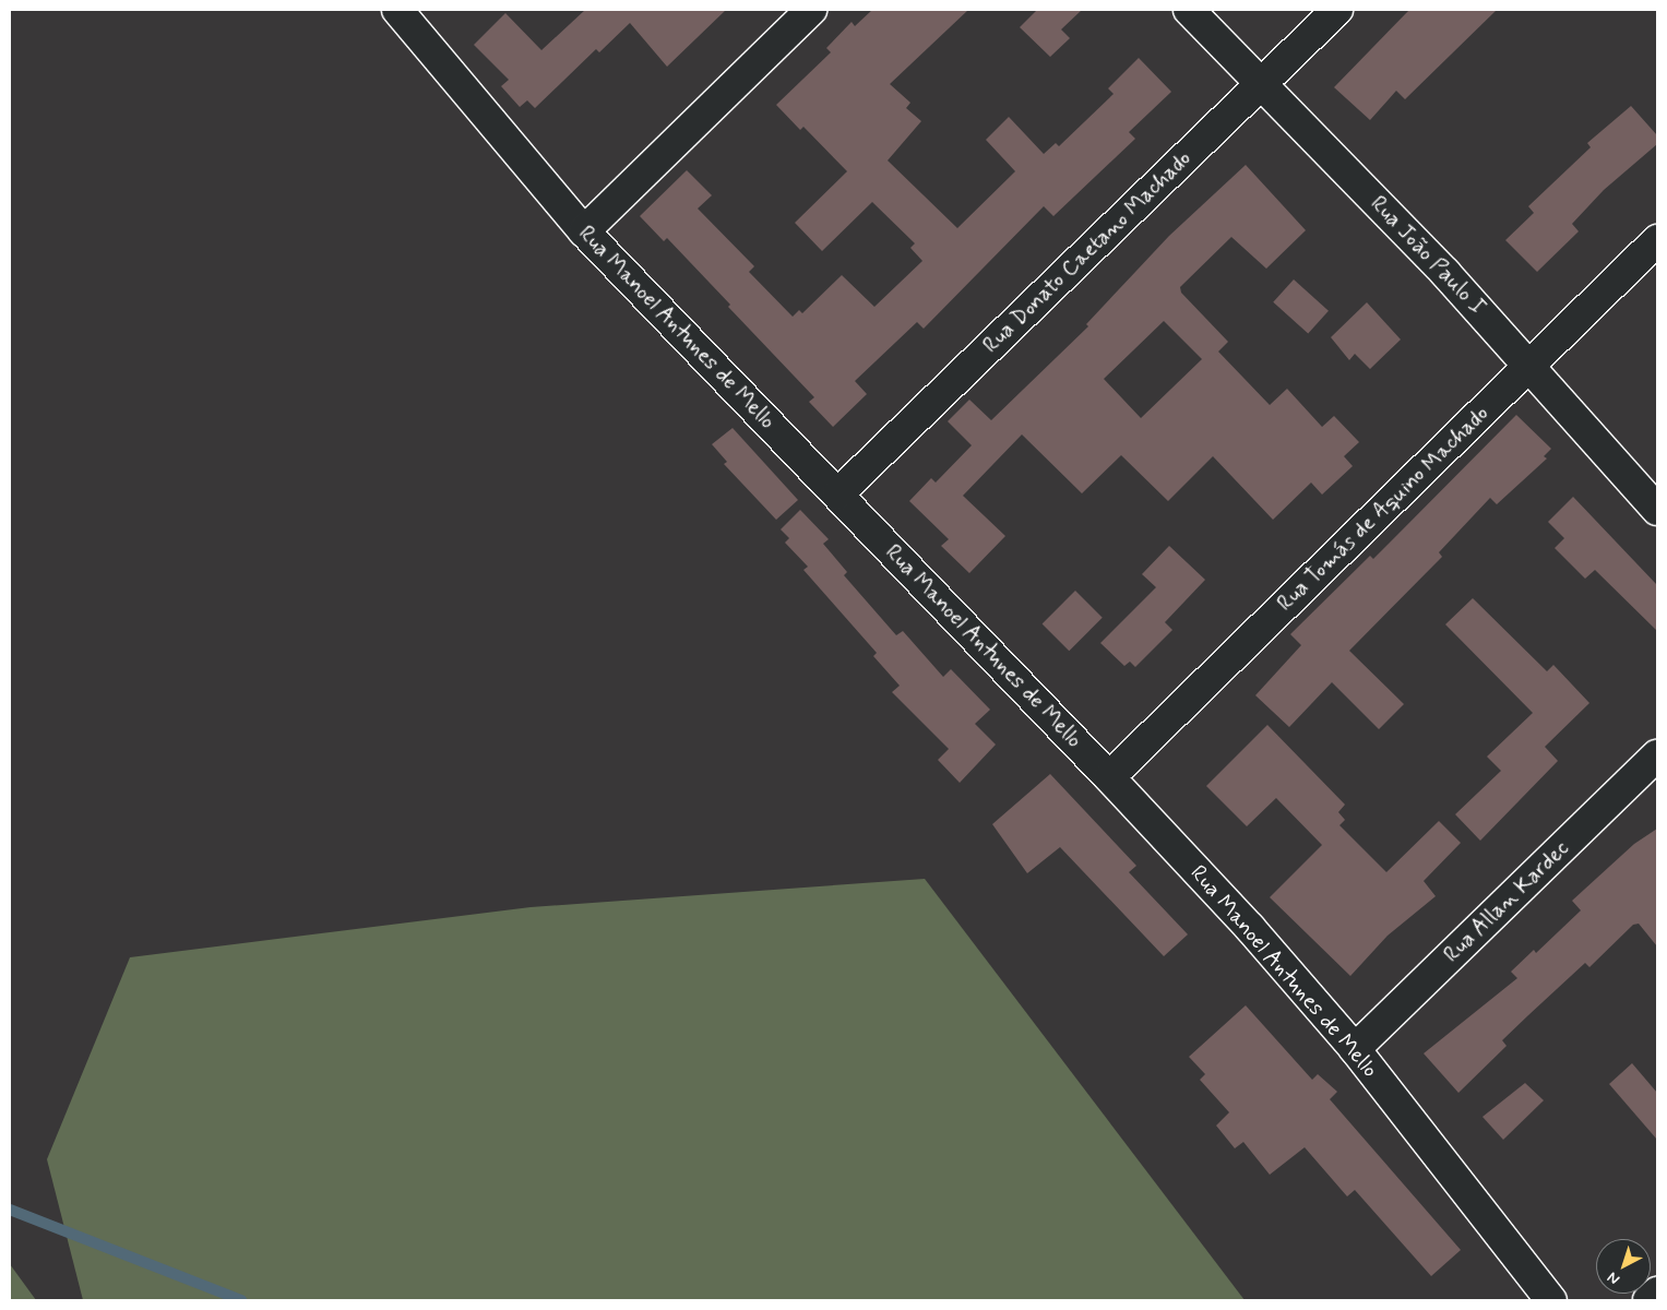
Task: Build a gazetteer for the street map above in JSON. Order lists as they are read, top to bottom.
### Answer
{
  "streets": {
    "street": [
      "Rua Donato Caetano Machado",
      "Rua João Paulo I",
      "Rua Manoel Antunes de Mello",
      "Rua Tomás de Aquino Machado",
      "Rua Allan Kardec"
    ]
  },
  "crossings": [
    ["Rua Donato Caetano Machado", "Rua João Paulo I"],
    ["Rua Donato Caetano Machado", "Rua Manoel Antunes de Mello"],
    ["Rua João Paulo I", "Rua Tomás de Aquino Machado"],
    ["Rua Manoel Antunes de Mello", "Rua Tomás de Aquino Machado"],
    ["Rua Manoel Antunes de Mello", "Rua Allan Kardec"]
  ],
  "north": "bottom left"
}
